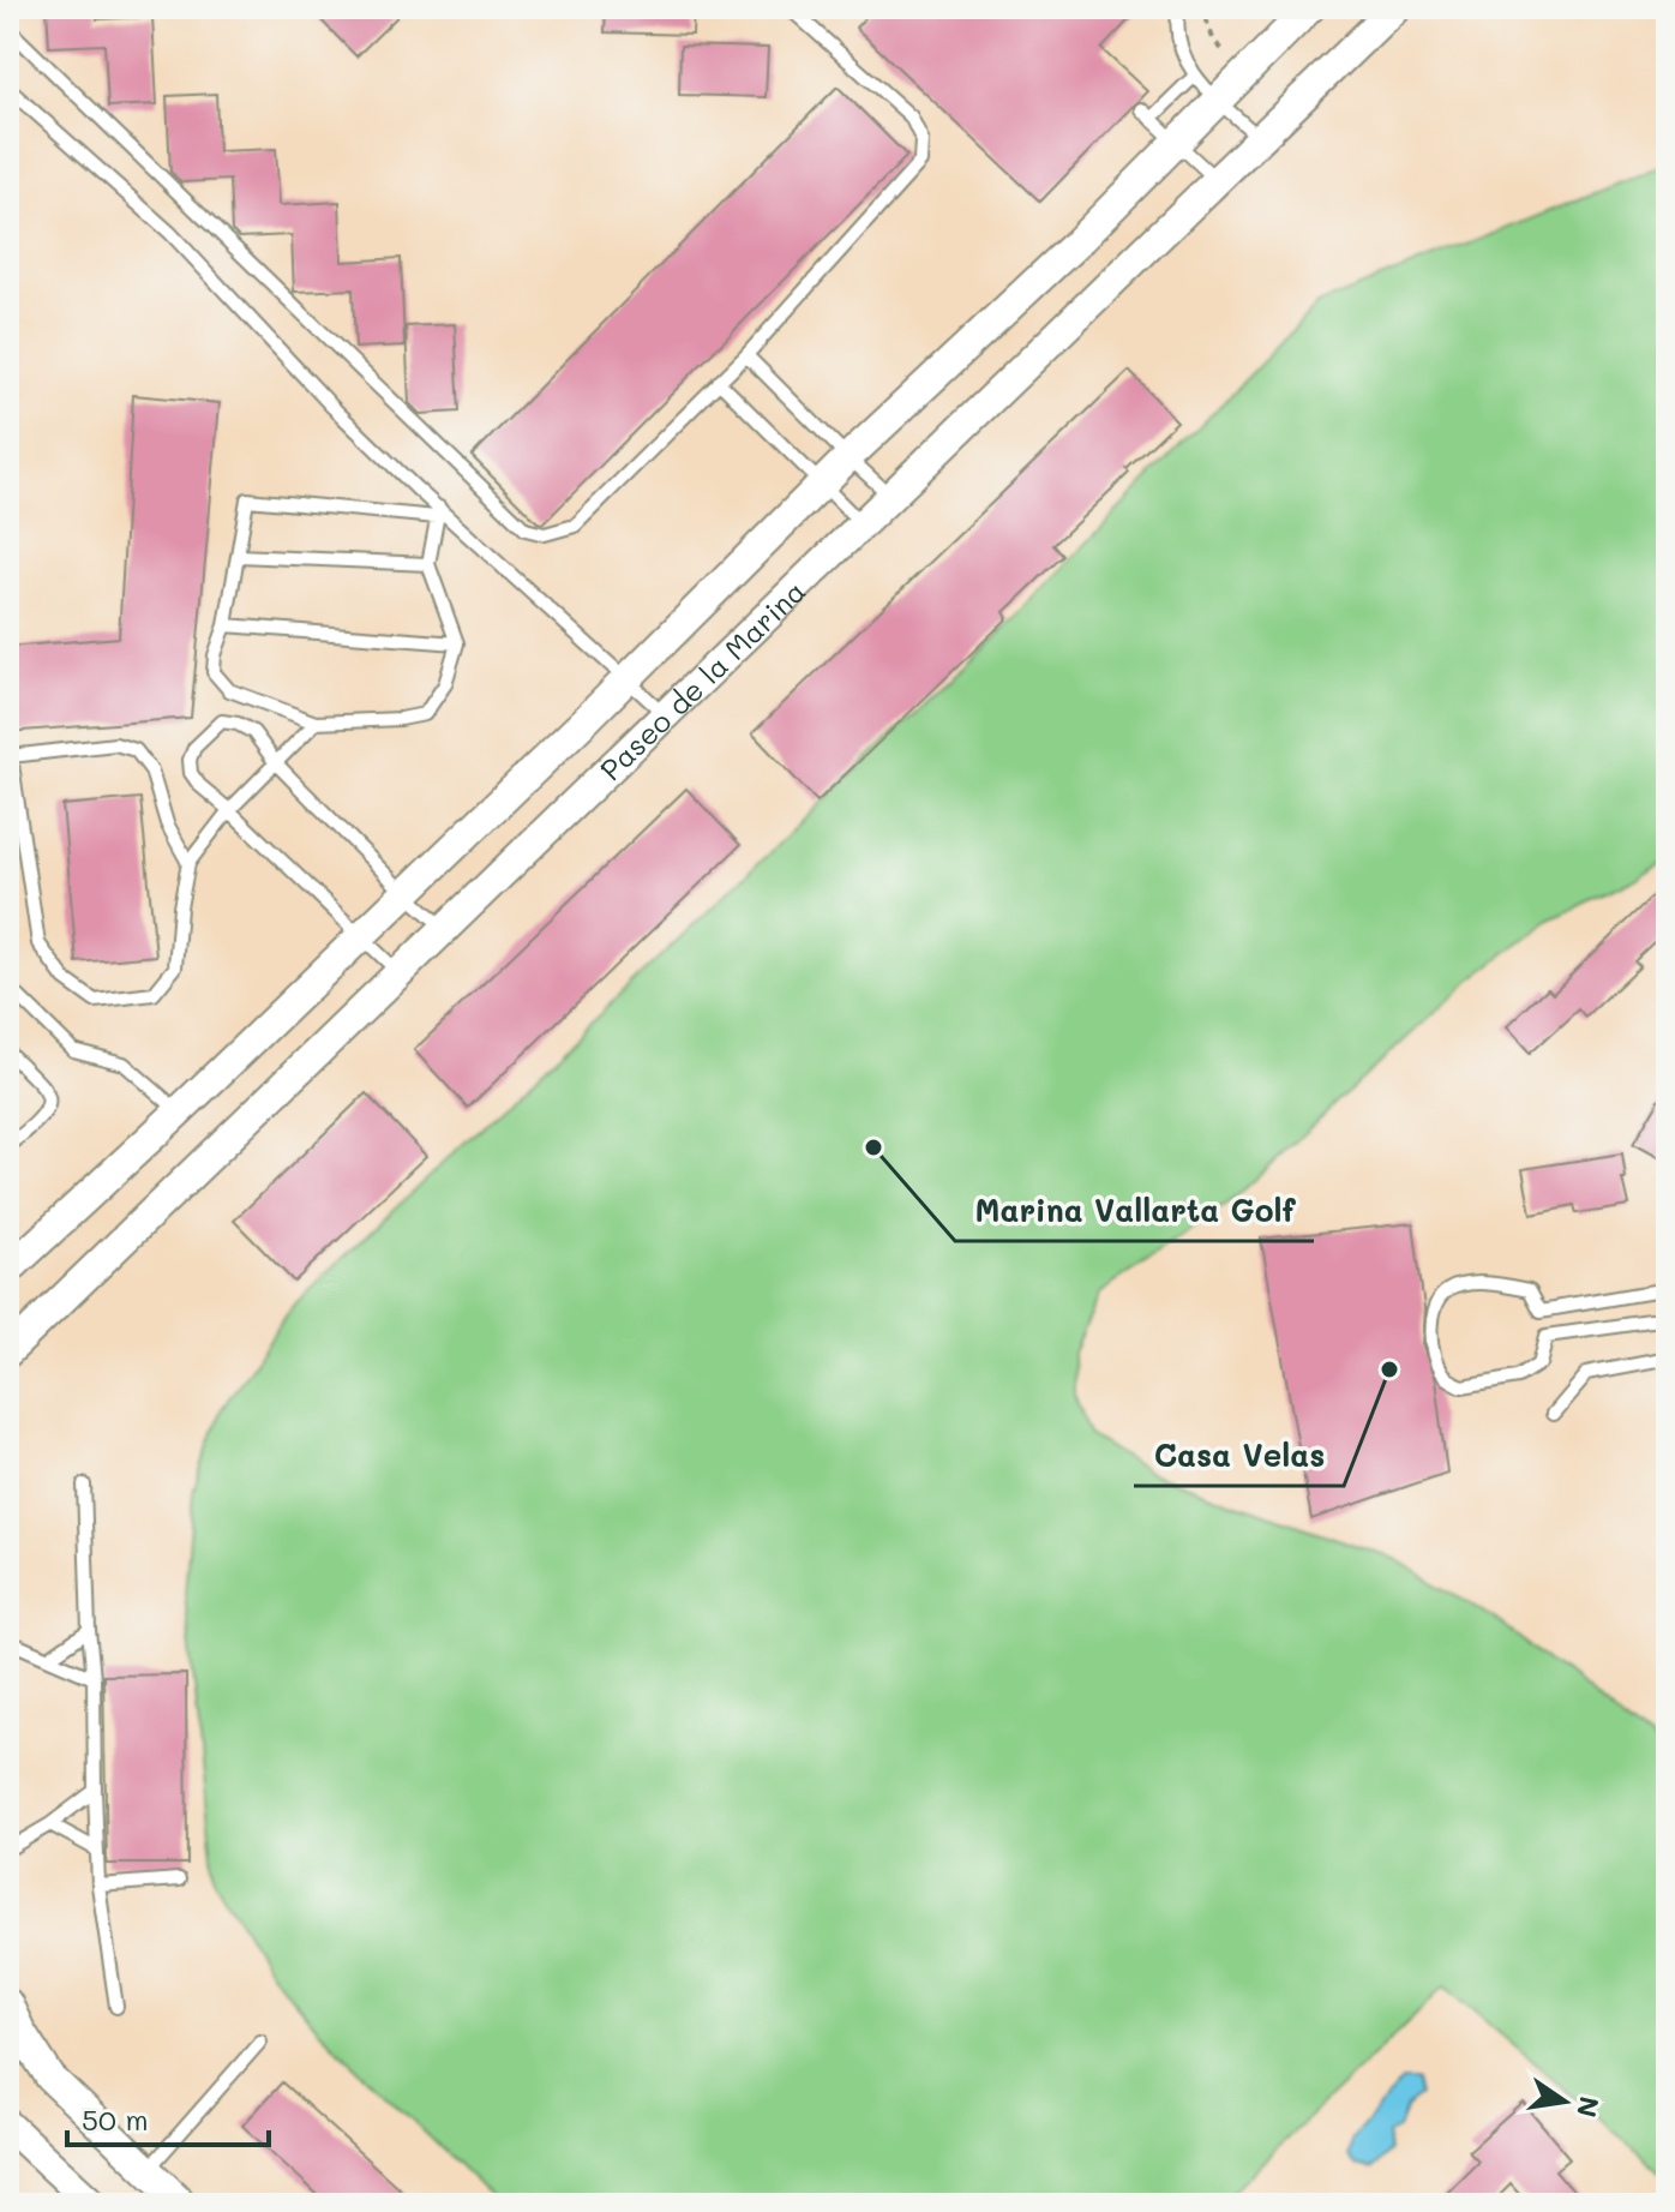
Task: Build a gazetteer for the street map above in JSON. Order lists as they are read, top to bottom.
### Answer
{
  "streets": {
    "street": ["Paseo de la Marina"]
  },
  "places": ["Marina Vallarta Golf", "Casa Velas"],
  "scale_bar": "50 m",
  "north": "right"
}
